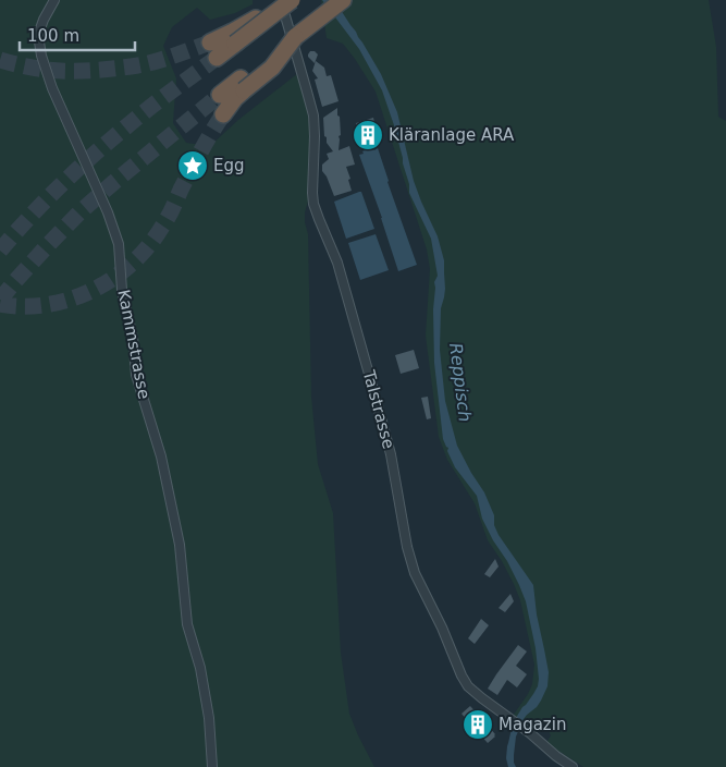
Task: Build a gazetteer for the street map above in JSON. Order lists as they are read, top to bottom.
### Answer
{
  "streets": {
    "street": ["Kammstrasse", "Talstrasse"]
  },
  "water": ["Reppisch"],
  "places": {
    "building": ["Kläranlage ARA", "Magazin"],
    "place": ["Egg"]
  },
  "scale_bar": "100 m"
}
